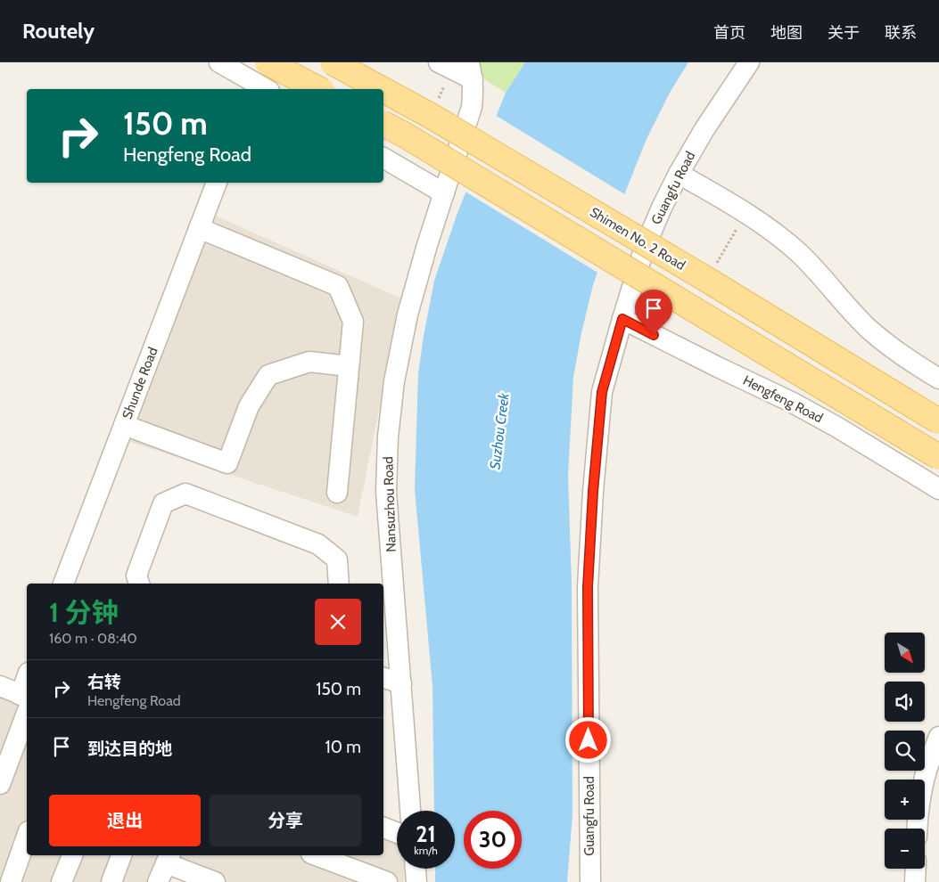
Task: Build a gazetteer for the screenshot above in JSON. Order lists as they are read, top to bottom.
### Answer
{
  "streets": {
    "main road": ["Shimen No. 2 Road"],
    "street": [
      "Guangfu Road",
      "Shunde Road",
      "Hengfeng Road",
      "Nansuzhou Road"
    ]
  },
  "crossings": [
    ["Guangfu Road", "Hengfeng Road"]
  ],
  "water": ["Suzhou Creek"],
  "north": "bottom right",
  "page": {
    "header": "Routely",
    "nav": [
      "首页",
      "地图",
      "关于",
      "联系"
    ],
    "turn": ["150 m", "Hengfeng Road"],
    "heading": ["1 分钟", "160 m · 08:40"],
    "map_buttons": ["+", "−"],
    "list": [
      {
        "name": "右转",
        "note": "Hengfeng Road",
        "value": "150 m"
      },
      {
        "name": "到达目的地",
        "value": "10 m"
      }
    ],
    "buttons": ["退出", "分享"],
    "speed": "21 km/h",
    "limit": "30"
  }
}
